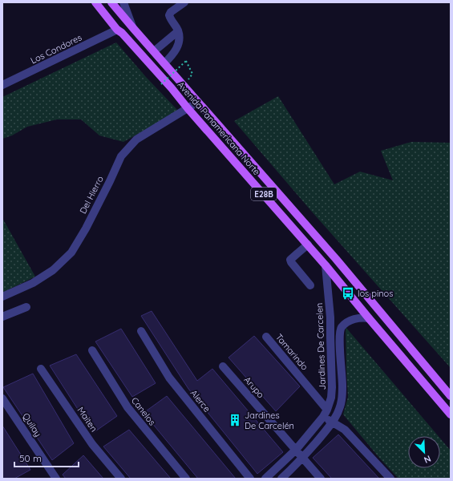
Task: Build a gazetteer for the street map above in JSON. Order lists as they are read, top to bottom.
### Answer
{
  "streets": {
    "main road": ["Avenida Panamericana Norte", "E28B"],
    "street": [
      "Los Condores",
      "Del Hierro",
      "Jardines De Carcelen",
      "Tamarindo",
      "Arupo",
      "Alerce",
      "Canelos",
      "Maiten",
      "Quilay"
    ]
  },
  "crossings": [
    ["Los Condores", "Avenida Panamericana Norte"],
    ["Avenida Panamericana Norte", "Del Hierro"],
    ["Avenida Panamericana Norte", "Jardines De Carcelen"],
    ["Jardines De Carcelen", "Tamarindo"],
    ["Jardines De Carcelen", "Arupo"]
  ],
  "places": {
    "bus stop": ["los pinos"],
    "building": ["Jardines De Carcelén"]
  },
  "scale_bar": "50 m",
  "north": "bottom right"
}
